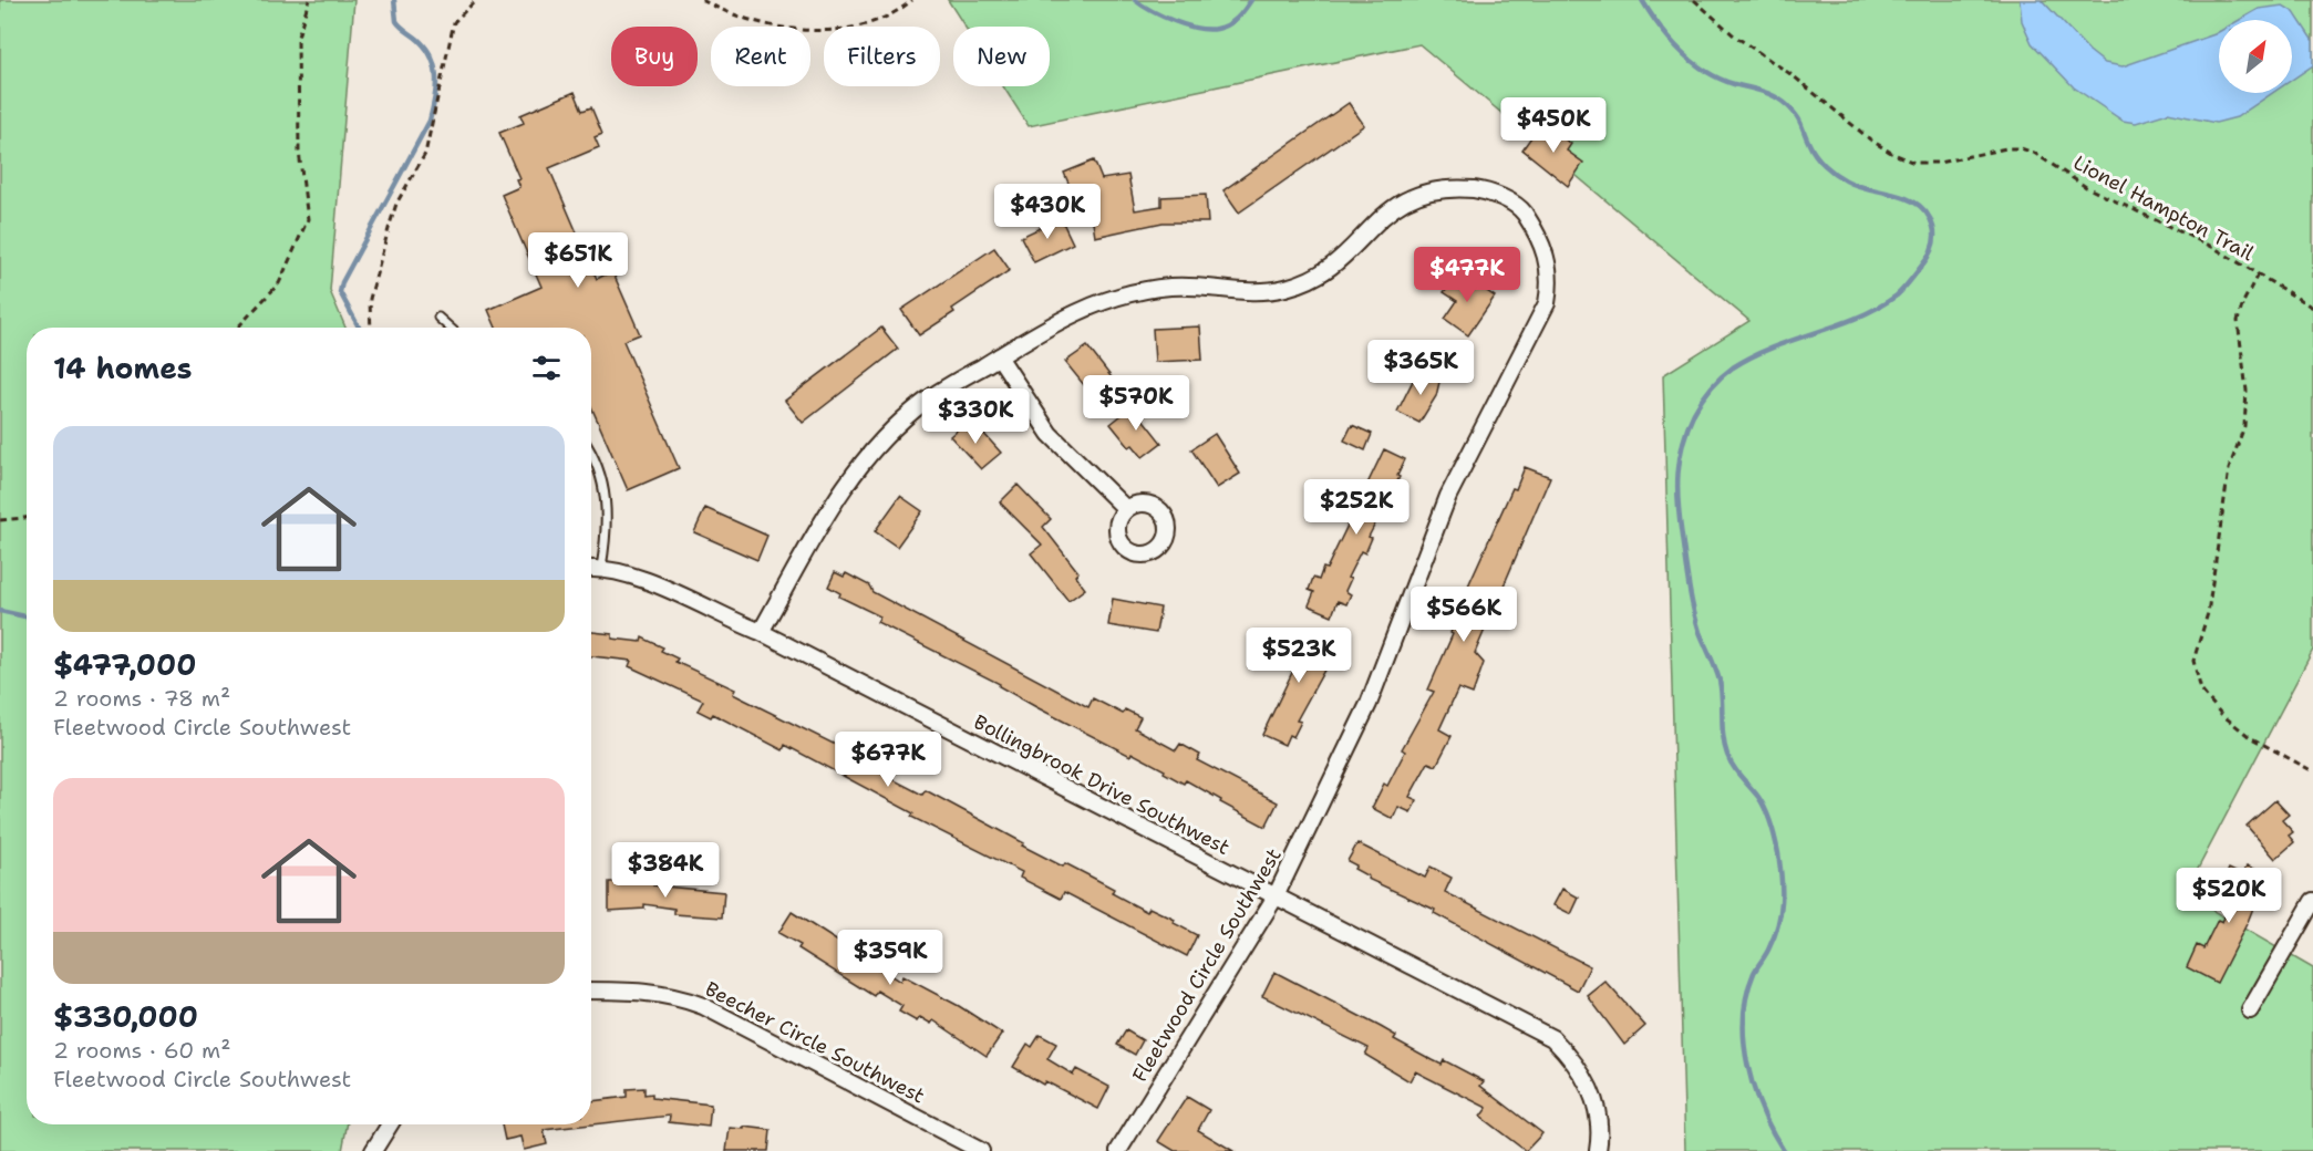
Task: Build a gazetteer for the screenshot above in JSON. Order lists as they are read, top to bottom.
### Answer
{
  "streets": {
    "street": ["Bollingbrook Drive Southwest", "Fleetwood Circle Southwest", "Beecher Circle Southwest"],
    "path": ["Lionel Hampton Trail"]
  },
  "crossings": [
    ["Bollingbrook Drive Southwest", "Fleetwood Circle Southwest"]
  ],
  "north": "top right",
  "page": {
    "chip": [
      "Buy",
      "Rent",
      "Filters",
      "New"
    ],
    "price": [
      "$450K",
      "$430K",
      "$651K",
      "$477K",
      "$365K",
      "$570K",
      "$330K",
      "$252K",
      "$566K",
      "$523K",
      "$677K",
      "$384K",
      "$520K",
      "$359K"
    ],
    "heading": "14 homes",
    "list": [
      {
        "name": "$477,000",
        "note": "2 rooms · 78 m² · Fleetwood Circle Southwest"
      },
      {
        "name": "$330,000",
        "note": "2 rooms · 60 m² · Fleetwood Circle Southwest"
      }
    ]
  }
}
